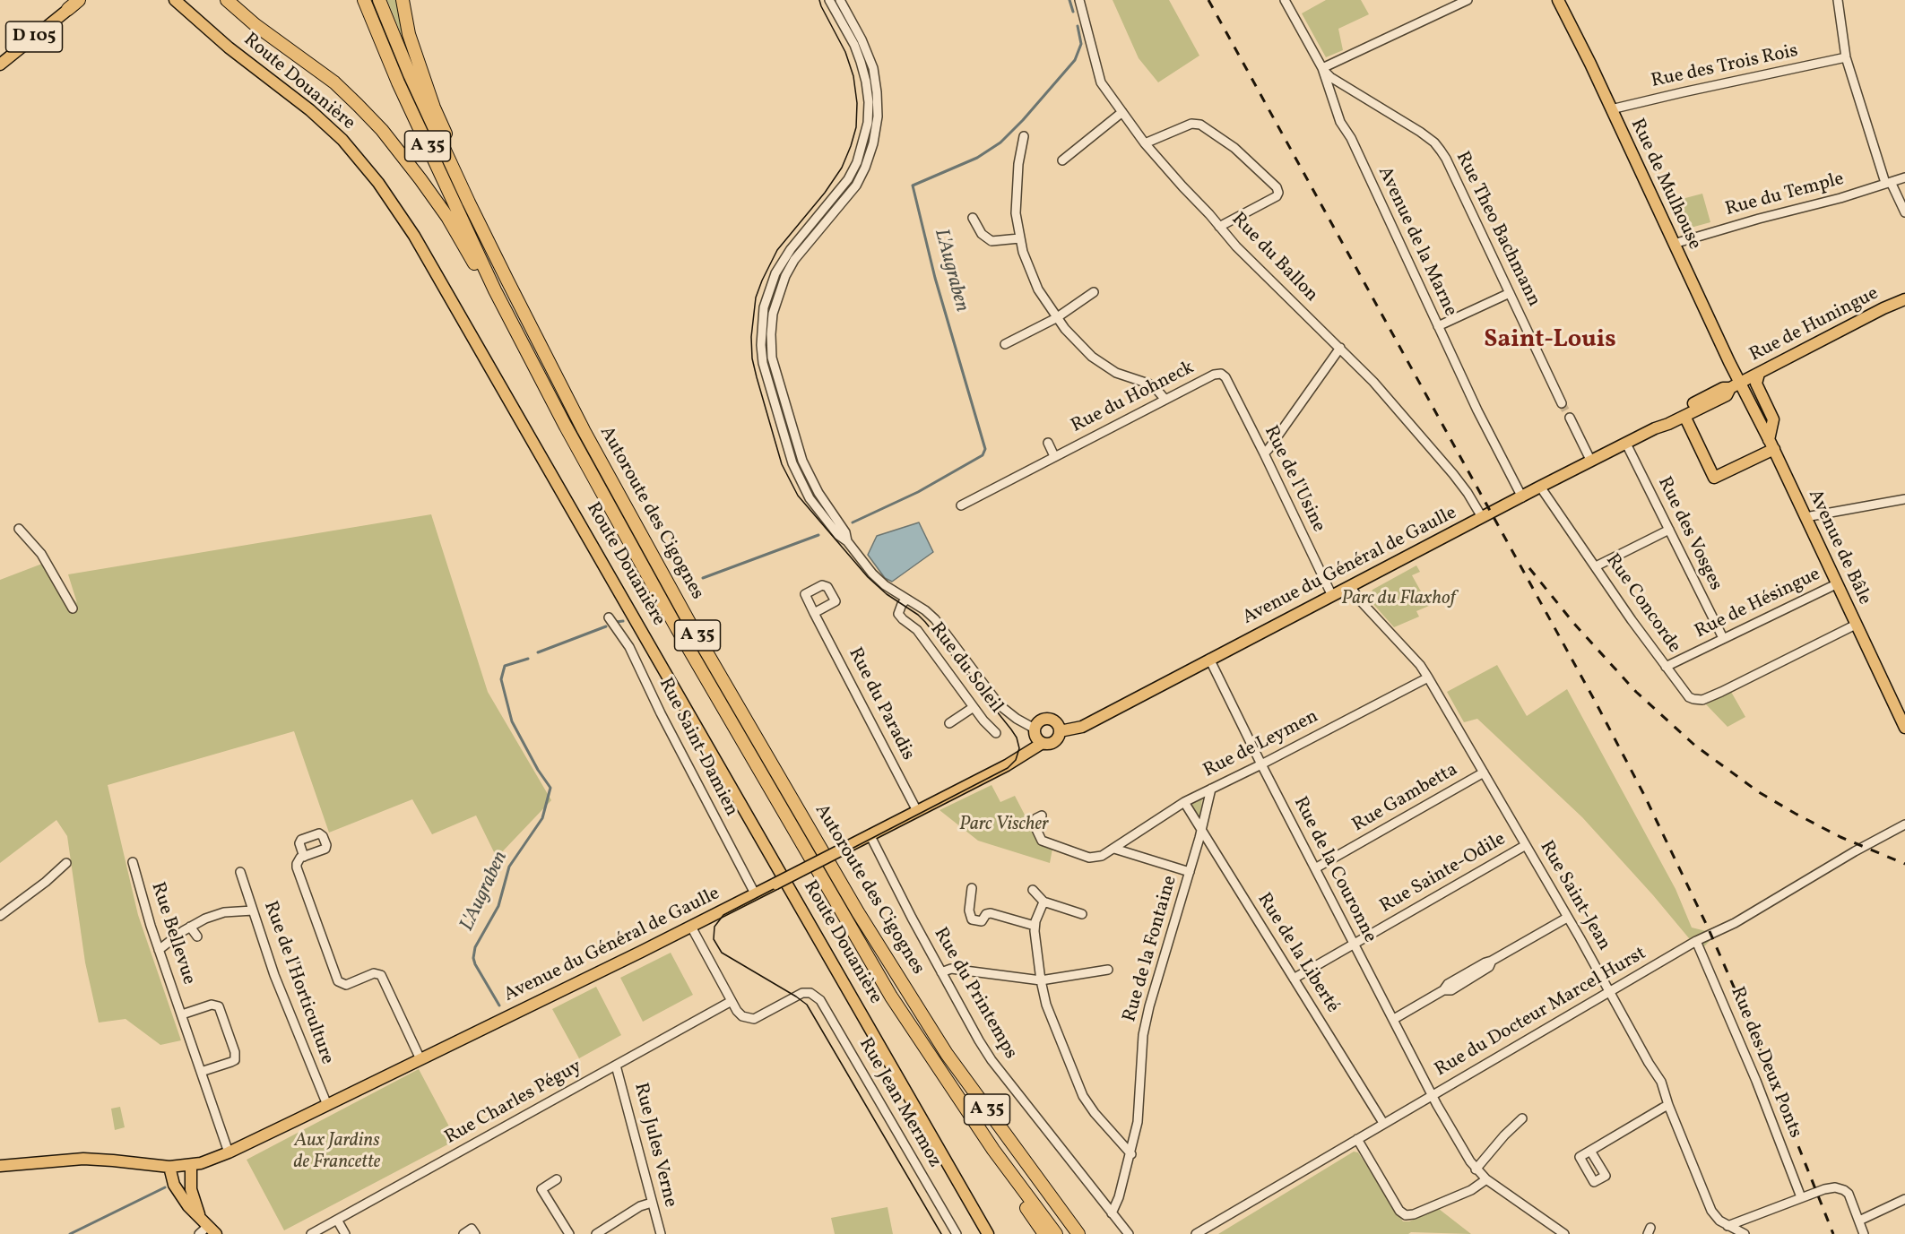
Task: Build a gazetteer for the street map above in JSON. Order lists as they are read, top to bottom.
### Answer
{
  "streets": {
    "highway": ["A 35", "Autoroute des Cigognes"],
    "main road": [
      "D 105",
      "Route Douanière",
      "Rue de Mulhouse",
      "Rue de Huningue",
      "Avenue de Bâle",
      "Avenue du Général de Gaulle"
    ],
    "street": [
      "Rue des Trois Rois",
      "Rue du Temple",
      "Rue Theo Bachmann",
      "Avenue de la Marne",
      "Rue du Ballon",
      "Rue du Hohneck",
      "Rue de l'Usine",
      "Rue des Vosges",
      "Rue Concorde",
      "Rue de Hésingue",
      "Rue du Soleil",
      "Rue du Paradis",
      "Rue de Leymen",
      "Rue Saint-Damien",
      "Rue Gambetta",
      "Rue de la Couronne",
      "Rue Sainte-Odile",
      "Rue Saint-Jean",
      "Rue Bellevue",
      "Rue de la Fontaine",
      "Rue de la Liberté",
      "Rue de l'Horticulture",
      "Rue du Printemps",
      "Rue du Docteur Marcel Hurst",
      "Rue des Deux Ponts",
      "Rue Charles Péguy",
      "Rue Jean Mermoz",
      "Rue Jules Verne"
    ]
  },
  "crossings": [
    ["Rue des Trois Rois", "Rue de Mulhouse"],
    ["Rue de Mulhouse", "Rue du Temple"],
    ["Rue de Mulhouse", "Rue de Huningue"],
    ["Rue de Mulhouse", "Avenue de Bâle"],
    ["Rue de Mulhouse", "Avenue du Général de Gaulle"],
    ["Rue Theo Bachmann", "Avenue de la Marne"],
    ["Avenue de la Marne", "Avenue du Général de Gaulle"],
    ["Rue du Ballon", "Avenue du Général de Gaulle"],
    ["Rue de Huningue", "Avenue de Bâle"],
    ["Rue de Huningue", "Avenue du Général de Gaulle"],
    ["Rue du Hohneck", "Rue de l'Usine"],
    ["Rue de l'Usine", "Avenue du Général de Gaulle"],
    ["Rue des Vosges", "Avenue du Général de Gaulle"],
    ["Rue des Vosges", "Rue de Hésingue"],
    ["Avenue de Bâle", "Avenue du Général de Gaulle"],
    ["Avenue de Bâle", "Rue Concorde"],
    ["Avenue de Bâle", "Rue de Hésingue"],
    ["Avenue du Général de Gaulle", "Rue Concorde"],
    ["Avenue du Général de Gaulle", "Rue du Paradis"],
    ["Avenue du Général de Gaulle", "Rue Saint-Damien"],
    ["Avenue du Général de Gaulle", "Rue de la Couronne"],
    ["Avenue du Général de Gaulle", "Rue Saint-Jean"],
    ["Avenue du Général de Gaulle", "Rue Bellevue"],
    ["Avenue du Général de Gaulle", "Rue de l'Horticulture"],
    ["Avenue du Général de Gaulle", "Rue du Printemps"],
    ["Rue Concorde", "Rue de Hésingue"],
    ["Rue de Leymen", "Rue de la Couronne"],
    ["Rue de Leymen", "Rue Saint-Jean"],
    ["Rue de Leymen", "Rue de la Fontaine"],
    ["Rue de Leymen", "Rue de la Liberté"],
    ["Rue Gambetta", "Rue de la Couronne"],
    ["Rue Gambetta", "Rue Saint-Jean"],
    ["Rue de la Couronne", "Rue Sainte-Odile"],
    ["Rue de la Couronne", "Rue du Docteur Marcel Hurst"],
    ["Rue Sainte-Odile", "Rue Saint-Jean"],
    ["Rue Sainte-Odile", "Rue de la Liberté"],
    ["Rue Saint-Jean", "Rue du Docteur Marcel Hurst"],
    ["Rue de la Fontaine", "Rue de la Liberté"],
    ["Rue de la Fontaine", "Rue du Printemps"],
    ["Rue de la Liberté", "Rue du Docteur Marcel Hurst"],
    ["Rue du Docteur Marcel Hurst", "Rue des Deux Ponts"],
    ["Rue Charles Péguy", "Rue Jean Mermoz"],
    ["Rue Charles Péguy", "Rue Jules Verne"]
  ],
  "districts": ["Saint-Louis"],
  "water": ["L'Augraben"],
  "parks": ["Parc du Flaxhof", "Parc Vischer", "Aux Jardins de Francette"]
}
